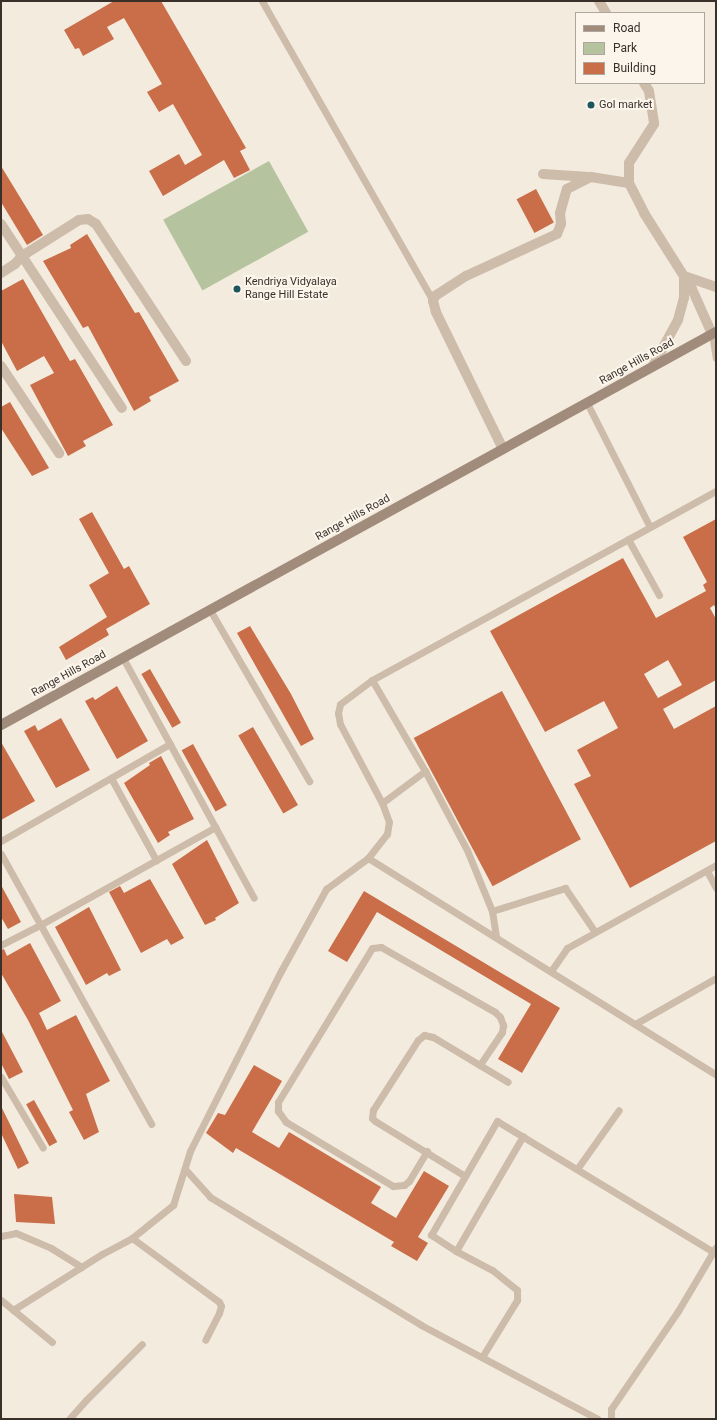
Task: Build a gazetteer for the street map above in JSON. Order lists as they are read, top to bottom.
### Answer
{
  "streets": {
    "street": ["Range Hills Road"]
  },
  "places": ["Gol market", "Kendriya Vidyalaya Range Hill Estate"],
  "legend": ["Road", "Park", "Building"]
}
